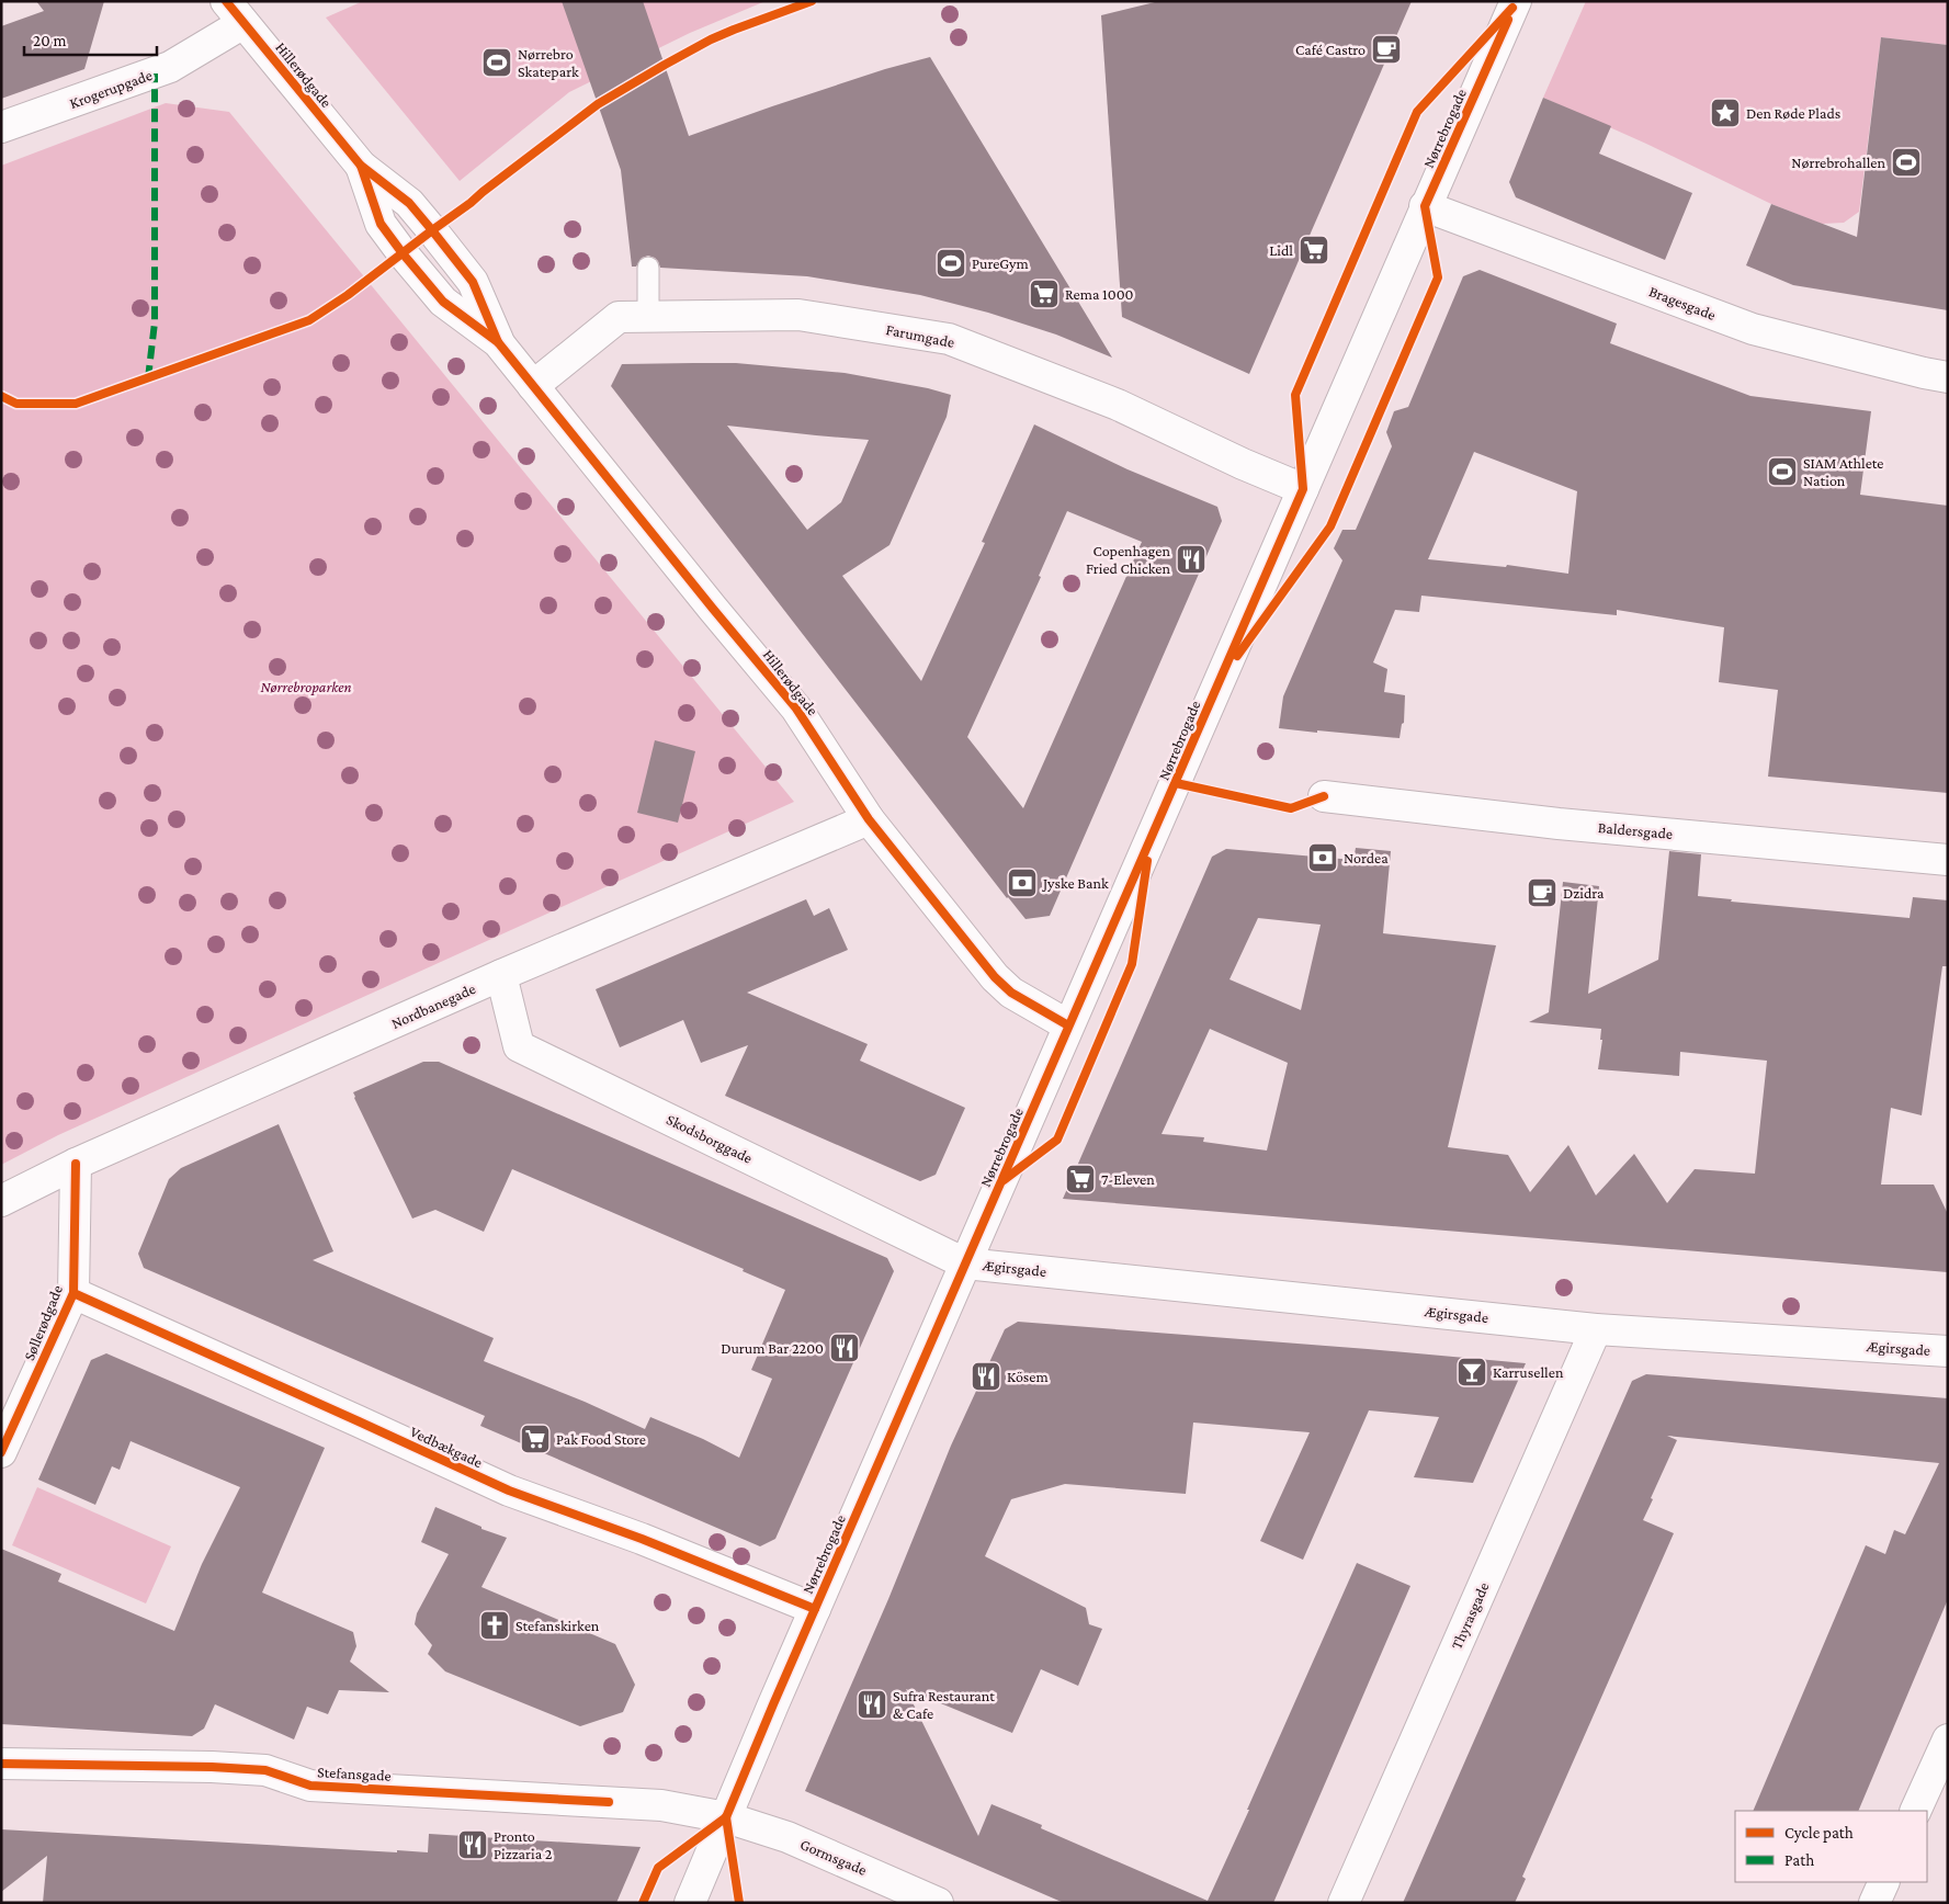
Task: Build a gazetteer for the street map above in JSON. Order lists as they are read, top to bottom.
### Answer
{
  "streets": {
    "street": [
      "Hillerødgade",
      "Krogerupgade",
      "Nørrebrogade",
      "Bragesgade",
      "Farumgade",
      "Baldersgade",
      "Nordbanegade",
      "Skodsborggade",
      "Ægirsgade",
      "Søllerødgade",
      "Vedbækgade",
      "Thyrasgade",
      "Stefansgade",
      "Gormsgade"
    ]
  },
  "crossings": [
    ["Hillerødgade", "Krogerupgade"],
    ["Hillerødgade", "Nørrebrogade"],
    ["Hillerødgade", "Farumgade"],
    ["Hillerødgade", "Nordbanegade"],
    ["Nørrebrogade", "Bragesgade"],
    ["Nørrebrogade", "Farumgade"],
    ["Nørrebrogade", "Skodsborggade"],
    ["Nørrebrogade", "Ægirsgade"],
    ["Nørrebrogade", "Vedbækgade"],
    ["Nørrebrogade", "Stefansgade"],
    ["Nørrebrogade", "Gormsgade"],
    ["Nordbanegade", "Skodsborggade"],
    ["Nordbanegade", "Søllerødgade"],
    ["Skodsborggade", "Ægirsgade"],
    ["Ægirsgade", "Thyrasgade"],
    ["Søllerødgade", "Vedbækgade"],
    ["Stefansgade", "Gormsgade"]
  ],
  "parks": ["Nørrebroparken"],
  "places": {
    "cafe": ["Café Castro", "Dzidra"],
    "sports": [
      "Nørrebro Skatepark",
      "Nørrebrohallen",
      "PureGym",
      "SIAM Athlete Nation"
    ],
    "place": ["Den Røde Plads"],
    "supermarket": [
      "Lidl",
      "Rema 1000",
      "7-Eleven",
      "Pak Food Store"
    ],
    "restaurant": [
      "Copenhagen Fried Chicken",
      "Durum Bar 2200",
      "Kösem",
      "Sufra Restaurant & Cafe",
      "Pronto Pizzaria 2"
    ],
    "bank": ["Nordea", "Jyske Bank"],
    "bar": ["Karrusellen"],
    "church": ["Stefanskirken"]
  },
  "legend": ["Cycle path", "Path"],
  "scale_bar": "20 m"
}
